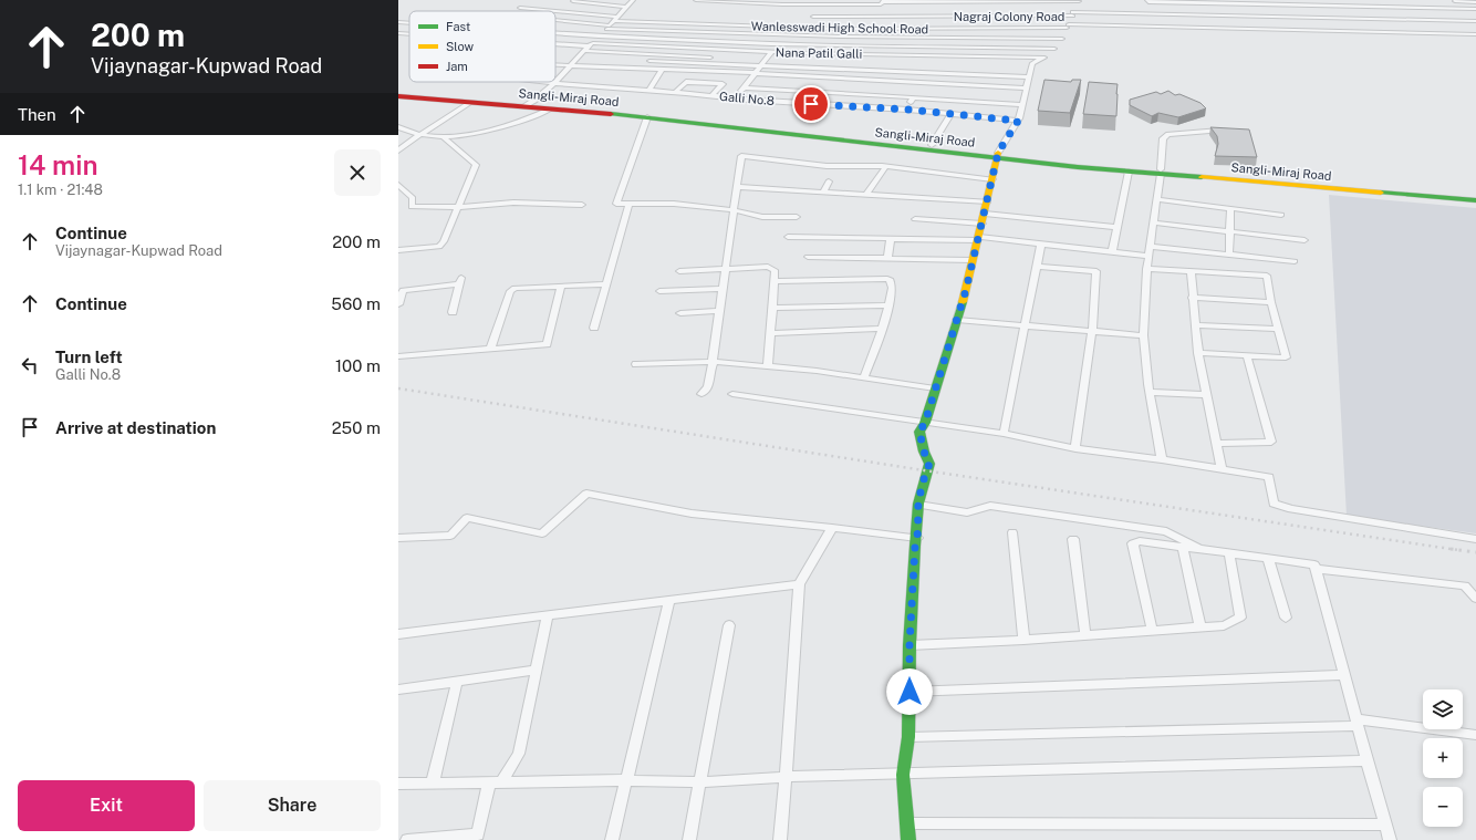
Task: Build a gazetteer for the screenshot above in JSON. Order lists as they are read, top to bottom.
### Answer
{
  "streets": {
    "main road": ["Sangli-Miraj Road"],
    "street": [
      "Nagraj Colony Road",
      "Wanlesswadi High School Road",
      "Nana Patil Galli",
      "Galli No.8"
    ]
  },
  "legend": ["Fast", "Slow", "Jam"],
  "page": {
    "turn": ["200 m", "Vijaynagar-Kupwad Road"],
    "then": "Then",
    "heading": ["14 min", "1.1 km · 21:48"],
    "list": [
      {
        "name": "Continue",
        "note": "Vijaynagar-Kupwad Road",
        "value": "200 m"
      },
      {
        "name": "Continue",
        "value": "560 m"
      },
      {
        "name": "Turn left",
        "note": "Galli No.8",
        "value": "100 m"
      },
      {
        "name": "Arrive at destination",
        "value": "250 m"
      }
    ],
    "map_buttons": ["+", "−"],
    "buttons": ["Exit", "Share"]
  }
}
